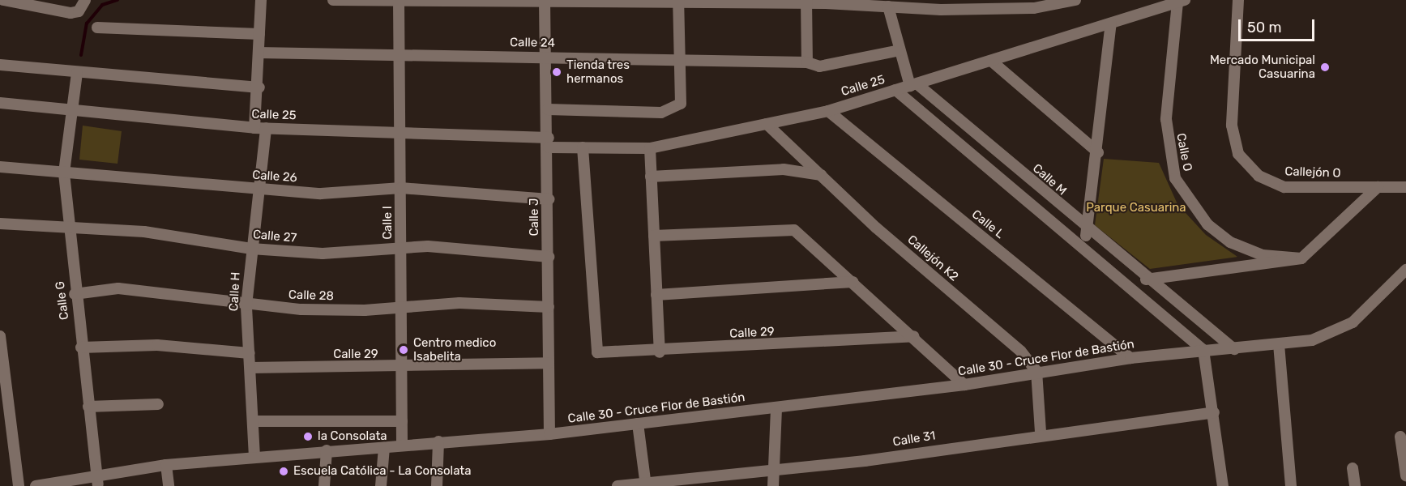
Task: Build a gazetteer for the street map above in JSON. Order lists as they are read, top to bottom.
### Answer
{
  "streets": {
    "street": [
      "Calle 24",
      "Calle 25",
      "Calle O",
      "Callejón O",
      "Calle 26",
      "Calle M",
      "Calle J",
      "Calle I",
      "Calle L",
      "Calle 27",
      "Callejón K2",
      "Calle H",
      "Calle 28",
      "Calle G",
      "Calle 29",
      "Calle 30 - Cruce Flor de Bastión",
      "Calle 31"
    ]
  },
  "crossings": [
    ["Calle 24", "Calle 25"],
    ["Calle 24", "Calle J"],
    ["Calle 24", "Calle I"],
    ["Calle 24", "Calle H"],
    ["Calle 25", "Calle O"],
    ["Calle 25", "Calle M"],
    ["Calle 25", "Calle J"],
    ["Calle 25", "Calle I"],
    ["Calle 25", "Calle L"],
    ["Calle 25", "Callejón K2"],
    ["Calle 25", "Calle H"],
    ["Calle 25", "Calle G"],
    ["Calle 25", "Calle 29"],
    ["Calle 26", "Calle J"],
    ["Calle 26", "Calle I"],
    ["Calle 26", "Calle H"],
    ["Calle 26", "Calle G"],
    ["Calle M", "Calle 30 - Cruce Flor de Bastión"],
    ["Calle J", "Calle 27"],
    ["Calle J", "Calle 28"],
    ["Calle J", "Calle 29"],
    ["Calle J", "Calle 30 - Cruce Flor de Bastión"],
    ["Calle I", "Calle 27"],
    ["Calle I", "Calle 28"],
    ["Calle I", "Calle 29"],
    ["Calle I", "Calle 30 - Cruce Flor de Bastión"],
    ["Calle L", "Calle 30 - Cruce Flor de Bastión"],
    ["Calle 27", "Calle H"],
    ["Calle 27", "Calle G"],
    ["Callejón K2", "Calle 30 - Cruce Flor de Bastión"],
    ["Calle H", "Calle 28"],
    ["Calle H", "Calle 29"],
    ["Calle H", "Calle 30 - Cruce Flor de Bastión"],
    ["Calle 28", "Calle G"],
    ["Calle G", "Calle 30 - Cruce Flor de Bastión"]
  ],
  "parks": ["Parque Casuarina"],
  "places": [
    "Mercado Municipal Casuarina",
    "Tienda tres hermanos",
    "Centro medico Isabelita",
    "la Consolata",
    "Escuela Católica - La Consolata"
  ],
  "scale_bar": "50 m"
}
